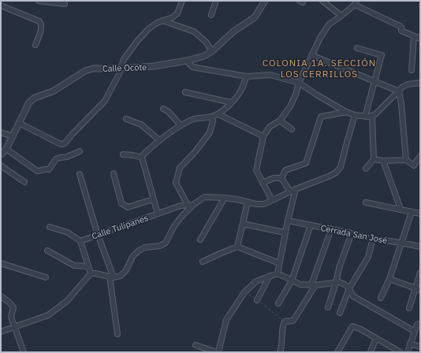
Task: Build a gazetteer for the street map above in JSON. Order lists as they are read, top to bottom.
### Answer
{
  "streets": {
    "street": ["Calle Ocote", "Calle Tulipanes", "Cerrada San José"]
  },
  "districts": ["COLONIA 1A. SECCIÓN LOS CERRILLOS"]
}
